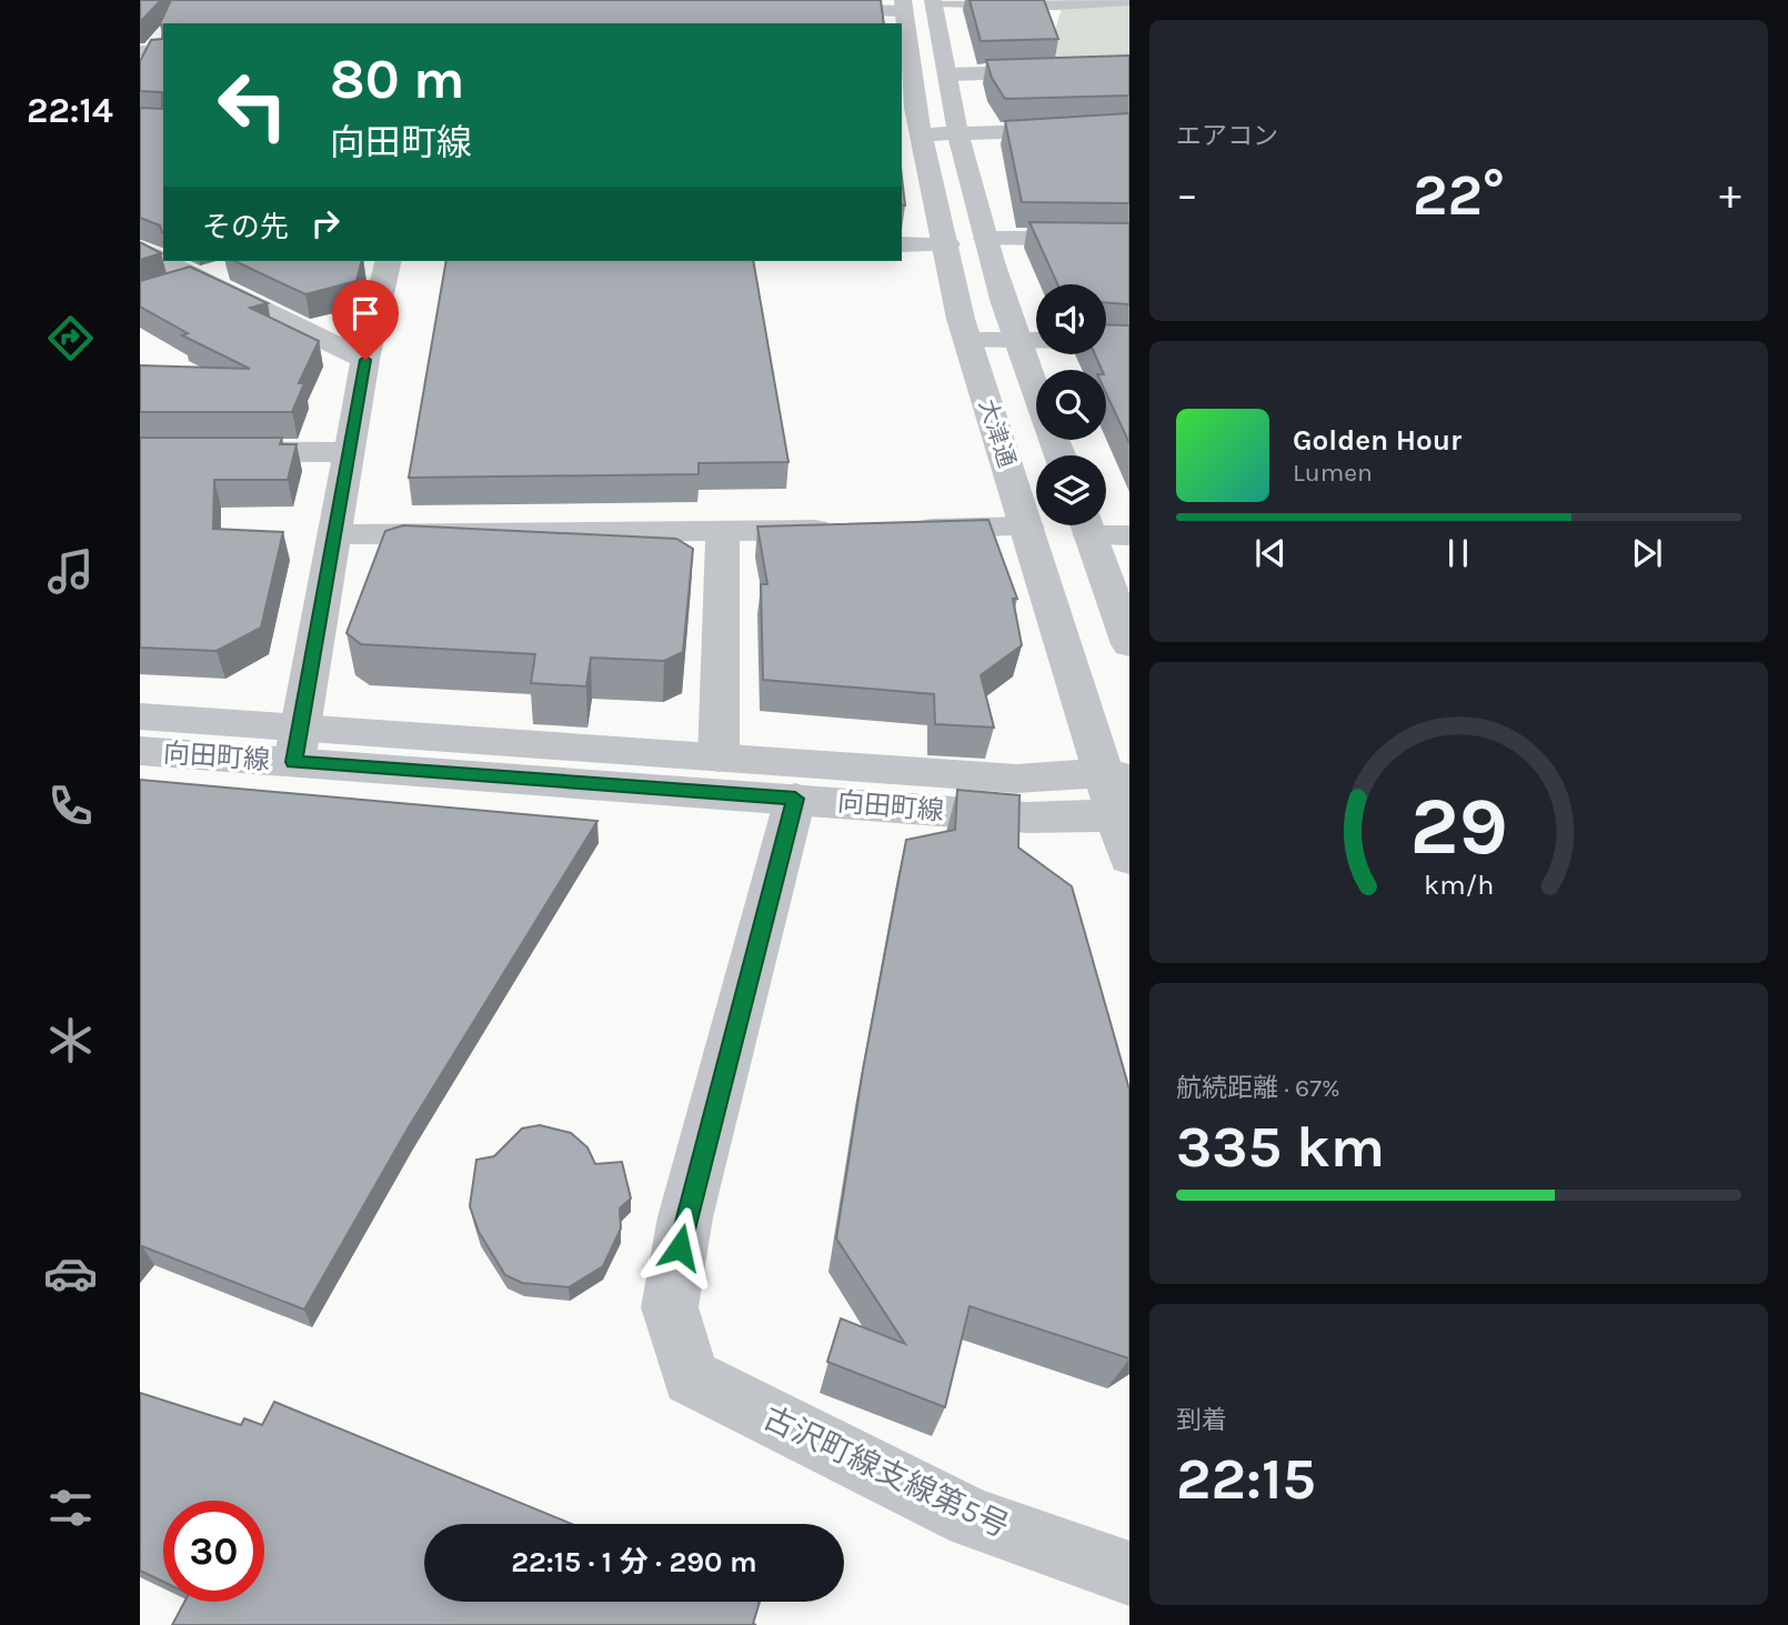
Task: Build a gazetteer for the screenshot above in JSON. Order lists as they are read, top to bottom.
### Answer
{
  "streets": {
    "street": ["大津通", "向田町線", "古沢町線支線第5号"]
  },
  "crossings": [
    ["大津通", "向田町線"],
    ["向田町線", "古沢町線支線第5号"]
  ],
  "page": {
    "tabs": "22:14",
    "tile": [
      "エアコン",
      ["航続距離 · 67%", "335 km"],
      ["到着", "22:15"]
    ],
    "turn": ["80 m", "向田町線"],
    "heat": ["−", "22°", "+"],
    "then": "その先",
    "song": ["Golden Hour", "Lumen"],
    "limit": "30",
    "trip": "22:15 · 1 分 · 290 m",
    "gauge": ["29", "km/h"]
  }
}
